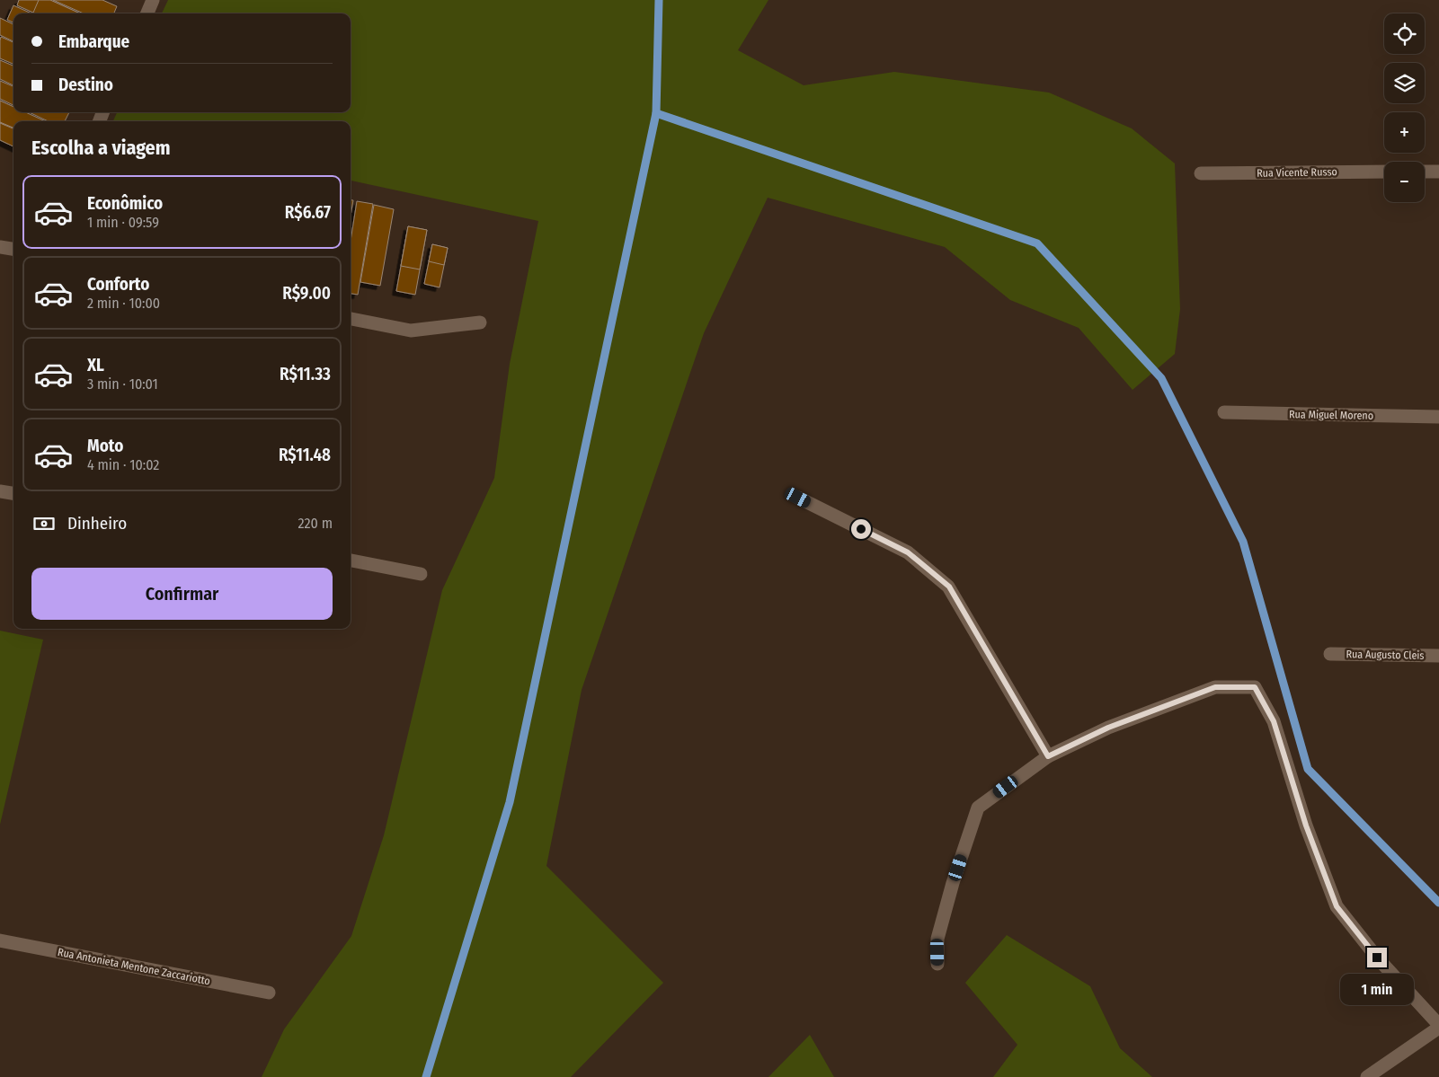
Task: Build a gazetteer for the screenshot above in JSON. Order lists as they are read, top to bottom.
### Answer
{
  "streets": {
    "street": [
      "Rua Vicente Russo",
      "Rua Miguel Moreno",
      "Rua Augusto Cleis",
      "Rua Antonieta Mentone Zaccariotto"
    ]
  },
  "page": {
    "map_buttons": ["+", "−"],
    "banner": ["Embarque", "Destino"],
    "heading": "Escolha a viagem",
    "list": [
      {
        "name": "Econômico",
        "note": "1 min · 09:59",
        "value": "R$6.67"
      },
      {
        "name": "Conforto",
        "note": "2 min · 10:00",
        "value": "R$9.00"
      },
      {
        "name": "XL",
        "note": "3 min · 10:01",
        "value": "R$11.33"
      },
      {
        "name": "Moto",
        "note": "4 min · 10:02",
        "value": "R$11.48"
      }
    ],
    "pay": ["Dinheiro", "220 m"],
    "buttons": "Confirmar",
    "bubble": "1 min"
  }
}
